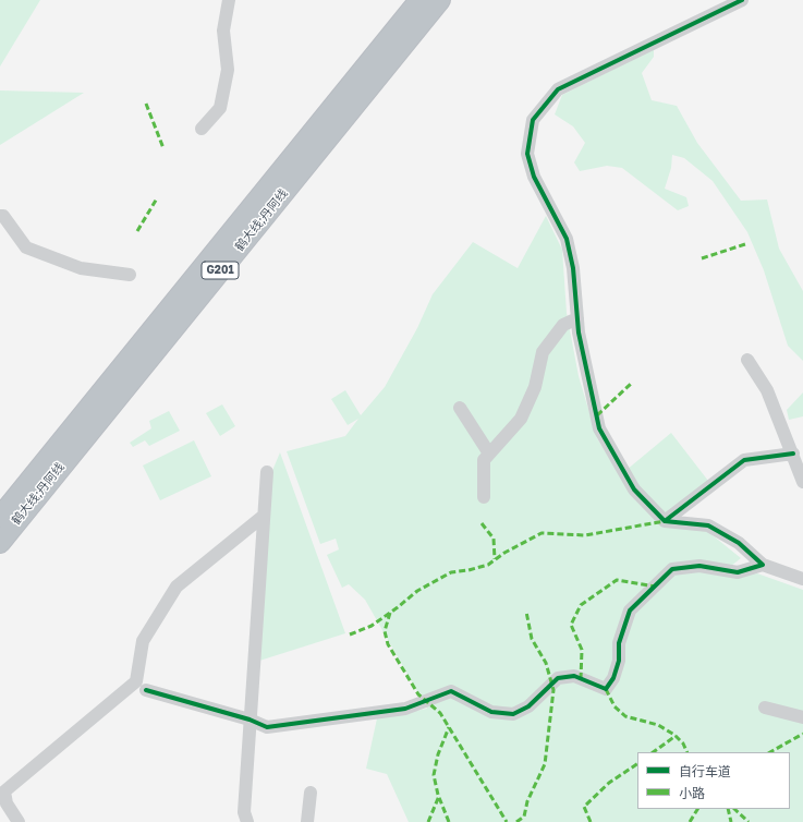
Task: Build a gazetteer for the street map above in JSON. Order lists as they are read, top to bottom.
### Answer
{
  "streets": {
    "highway": ["鹤大线;丹阿线", "G201"]
  },
  "legend": ["自行车道", "小路"]
}
